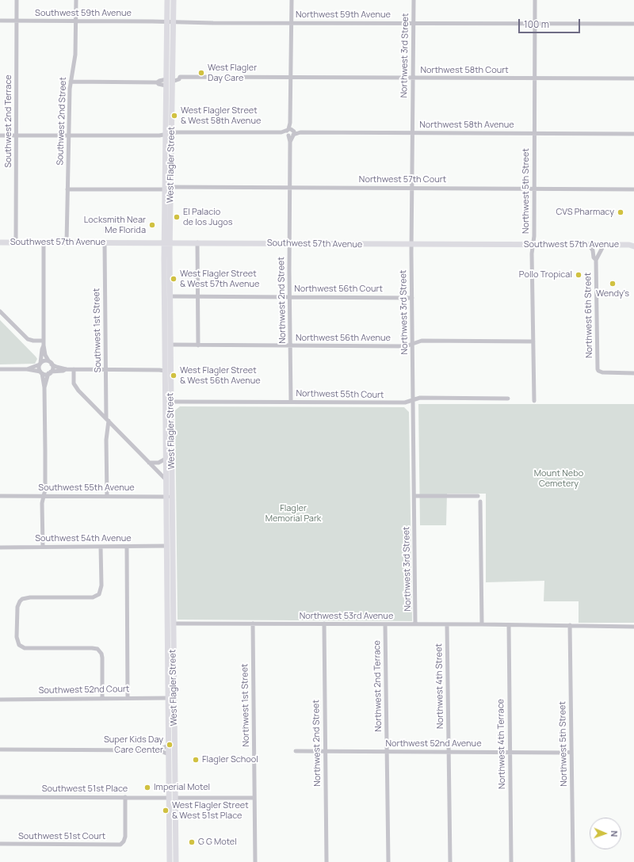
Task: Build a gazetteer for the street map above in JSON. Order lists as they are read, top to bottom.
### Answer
{
  "streets": {
    "main road": ["West Flagler Street", "Southwest 57th Avenue"],
    "street": [
      "Southwest 59th Avenue",
      "Northwest 59th Avenue",
      "Northwest 3rd Street",
      "Northwest 58th Court",
      "Southwest 2nd Terrace",
      "Southwest 2nd Street",
      "Northwest 58th Avenue",
      "Northwest 57th Court",
      "Northwest 5th Street",
      "Northwest 56th Court",
      "Northwest 2nd Street",
      "Northwest 6th Street",
      "Southwest 1st Street",
      "Northwest 56th Avenue",
      "Northwest 55th Court",
      "Southwest 55th Avenue",
      "Southwest 54th Avenue",
      "Northwest 53rd Avenue",
      "Northwest 2nd Terrace",
      "Northwest 4th Street",
      "Southwest 52nd Court",
      "Northwest 1st Street",
      "Northwest 52nd Avenue",
      "Northwest 4th Terrace",
      "Southwest 51st Place",
      "Southwest 51st Court"
    ]
  },
  "crossings": [
    ["Southwest 59th Avenue", "Northwest 59th Avenue"],
    ["Southwest 59th Avenue", "Southwest 2nd Terrace"],
    ["Southwest 59th Avenue", "Southwest 2nd Street"],
    ["Southwest 59th Avenue", "West Flagler Street"],
    ["Northwest 59th Avenue", "Northwest 3rd Street"],
    ["Northwest 59th Avenue", "West Flagler Street"],
    ["Northwest 59th Avenue", "Northwest 5th Street"],
    ["Northwest 59th Avenue", "Northwest 2nd Street"],
    ["Northwest 3rd Street", "Northwest 58th Court"],
    ["Northwest 3rd Street", "Northwest 58th Avenue"],
    ["Northwest 3rd Street", "Northwest 57th Court"],
    ["Northwest 3rd Street", "Southwest 57th Avenue"],
    ["Northwest 3rd Street", "Northwest 56th Court"],
    ["Northwest 3rd Street", "Northwest 56th Avenue"],
    ["Northwest 3rd Street", "Northwest 55th Court"],
    ["Northwest 3rd Street", "Northwest 53rd Avenue"],
    ["Northwest 58th Court", "West Flagler Street"],
    ["Northwest 58th Court", "Northwest 5th Street"],
    ["Northwest 58th Court", "Northwest 2nd Street"],
    ["Southwest 2nd Terrace", "Southwest 57th Avenue"],
    ["Southwest 2nd Street", "Southwest 57th Avenue"],
    ["Northwest 58th Avenue", "Northwest 5th Street"],
    ["Northwest 58th Avenue", "Northwest 2nd Street"],
    ["West Flagler Street", "Northwest 57th Court"],
    ["West Flagler Street", "Southwest 57th Avenue"],
    ["West Flagler Street", "Northwest 56th Court"],
    ["West Flagler Street", "Northwest 56th Avenue"],
    ["West Flagler Street", "Northwest 55th Court"],
    ["West Flagler Street", "Southwest 55th Avenue"],
    ["West Flagler Street", "Southwest 54th Avenue"],
    ["West Flagler Street", "Northwest 53rd Avenue"],
    ["West Flagler Street", "Southwest 52nd Court"],
    ["West Flagler Street", "Southwest 51st Place"],
    ["Northwest 57th Court", "Northwest 5th Street"],
    ["Northwest 57th Court", "Northwest 2nd Street"],
    ["Northwest 5th Street", "Southwest 57th Avenue"],
    ["Northwest 5th Street", "Northwest 56th Avenue"],
    ["Northwest 5th Street", "Northwest 53rd Avenue"],
    ["Northwest 5th Street", "Northwest 52nd Avenue"],
    ["Southwest 57th Avenue", "Northwest 2nd Street"],
    ["Southwest 57th Avenue", "Northwest 6th Street"],
    ["Southwest 57th Avenue", "Southwest 1st Street"],
    ["Northwest 56th Court", "Northwest 2nd Street"],
    ["Northwest 2nd Street", "Northwest 56th Avenue"],
    ["Northwest 2nd Street", "Northwest 55th Court"],
    ["Northwest 2nd Street", "Northwest 53rd Avenue"],
    ["Northwest 2nd Street", "Northwest 52nd Avenue"],
    ["Southwest 1st Street", "Southwest 55th Avenue"],
    ["Northwest 53rd Avenue", "Northwest 2nd Terrace"],
    ["Northwest 53rd Avenue", "Northwest 4th Street"],
    ["Northwest 53rd Avenue", "Northwest 1st Street"],
    ["Northwest 53rd Avenue", "Northwest 4th Terrace"],
    ["Northwest 2nd Terrace", "Northwest 52nd Avenue"],
    ["Northwest 4th Street", "Northwest 52nd Avenue"],
    ["Northwest 1st Street", "Southwest 51st Place"],
    ["Northwest 52nd Avenue", "Northwest 4th Terrace"],
    ["Southwest 51st Place", "Southwest 51st Court"]
  ],
  "parks": ["Mount Nebo Cemetery", "Flagler Memorial Park"],
  "places": [
    "West Flagler Day Care",
    "West Flagler Street & West 58th Avenue",
    "CVS Pharmacy",
    "El Palacio de los Jugos",
    "Locksmith Near Me Florida",
    "Pollo Tropical",
    "West Flagler Street & West 57th Avenue",
    "Wendy's",
    "West Flagler Street & West 56th Avenue",
    "Super Kids Day Care Center",
    "Flagler School",
    "Imperial Motel",
    "West Flagler Street & West 51st Place",
    "G G Motel"
  ],
  "scale_bar": "100 m",
  "north": "right"
}
